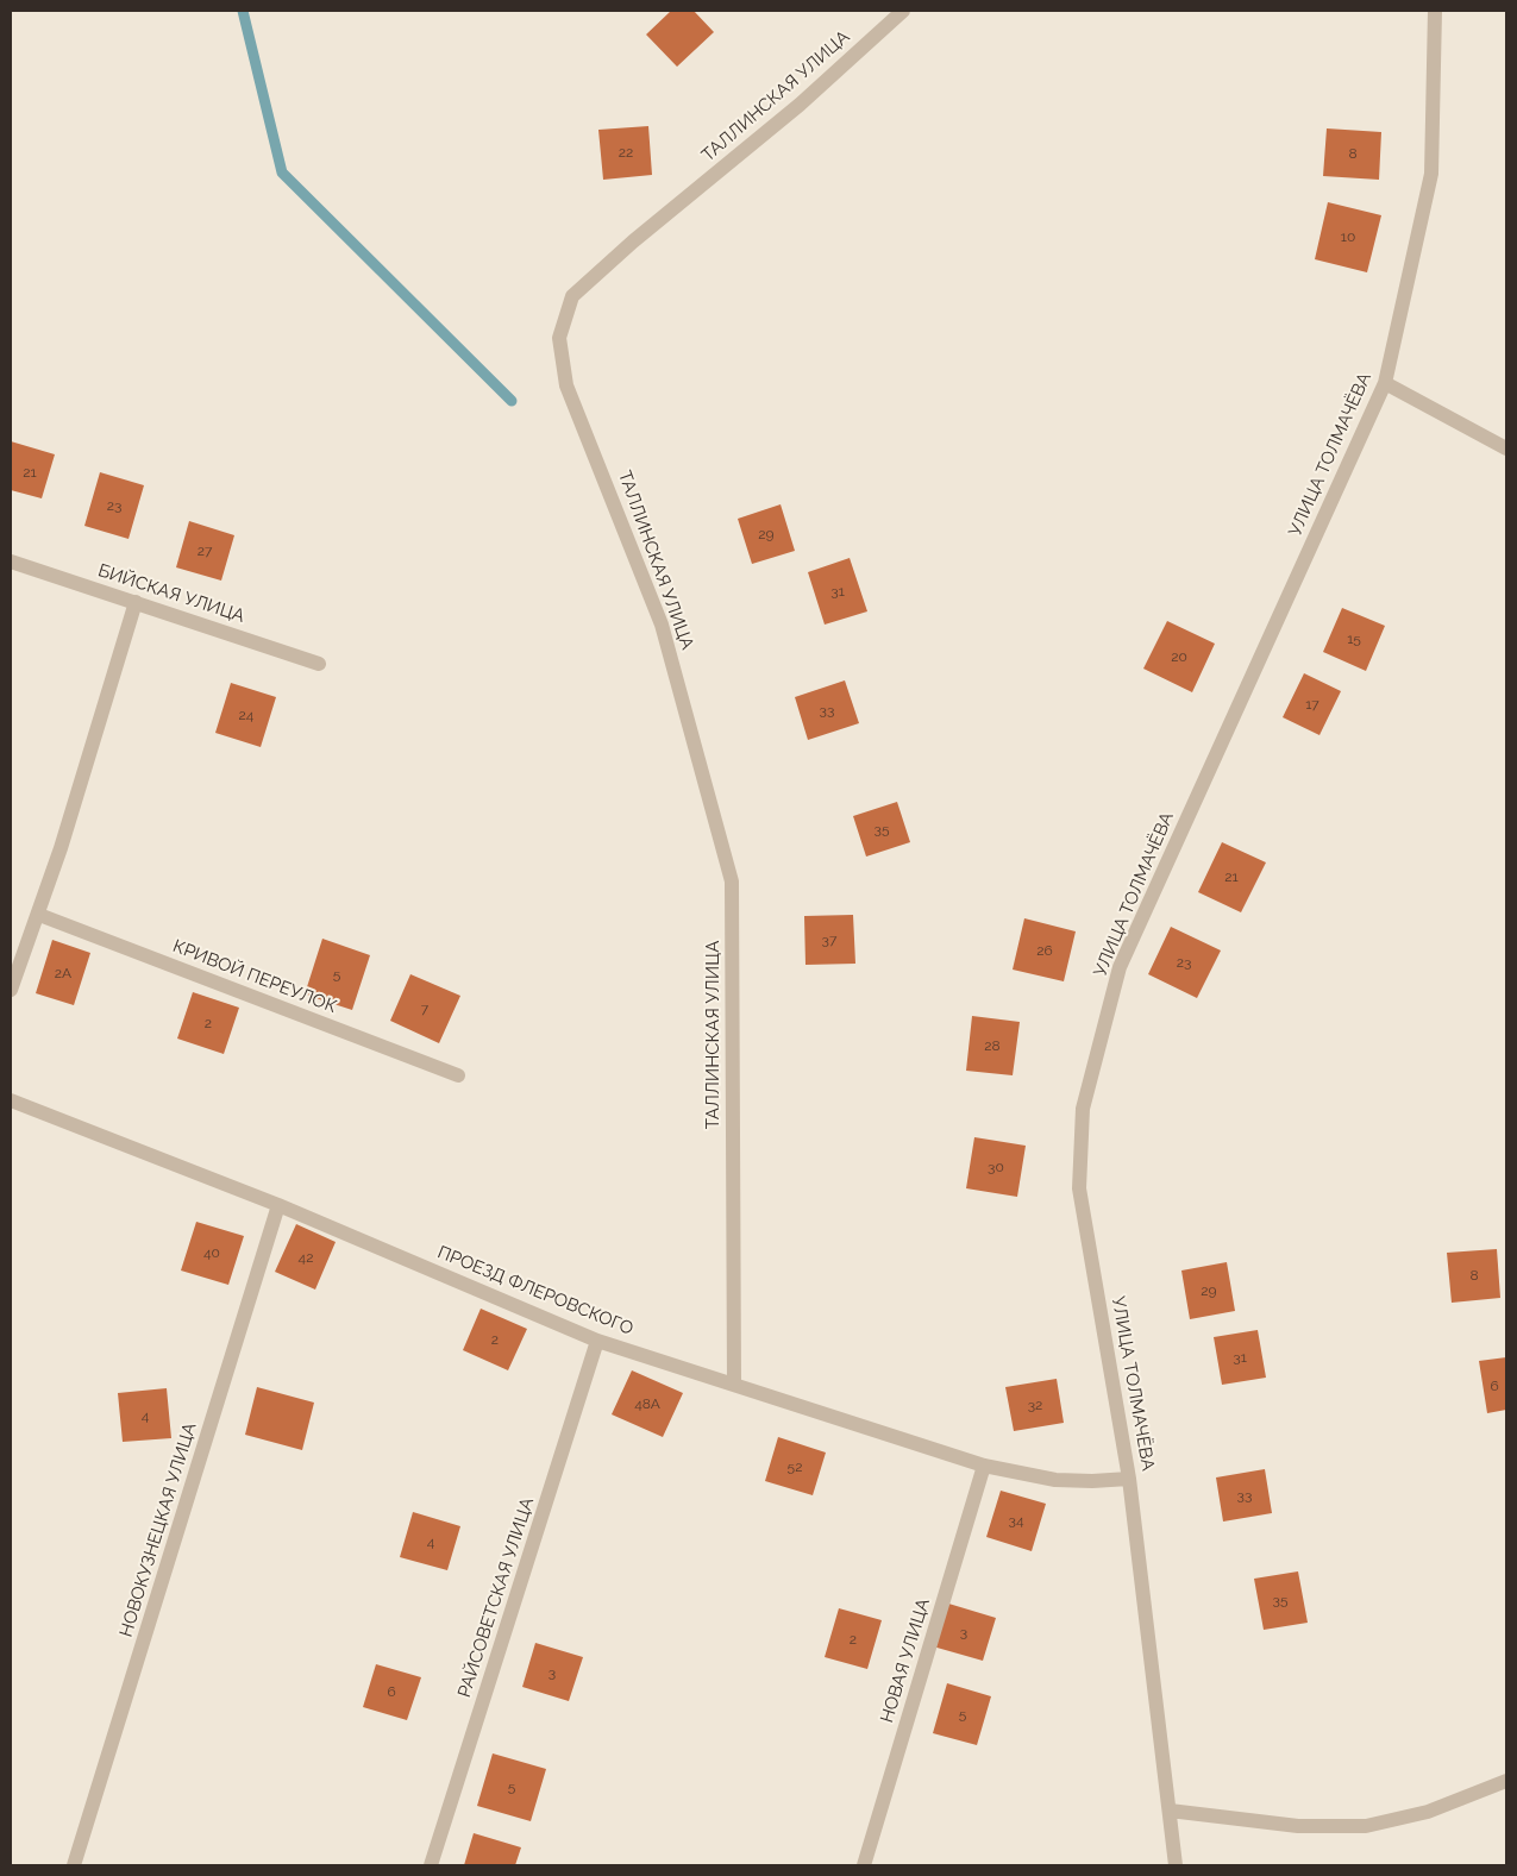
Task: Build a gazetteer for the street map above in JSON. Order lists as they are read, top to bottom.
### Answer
{
  "streets": {
    "street": [
      "ТАЛЛИНСКАЯ УЛИЦА",
      "УЛИЦА ТОЛМАЧЁВА",
      "БИЙСКАЯ УЛИЦА",
      "КРИВОЙ ПЕРЕУЛОК",
      "ПРОЕЗД ФЛЕРОВСКОГО",
      "НОВОКУЗНЕЦКАЯ УЛИЦА",
      "РАЙСОВЕТСКАЯ УЛИЦА",
      "НОВАЯ УЛИЦА"
    ]
  },
  "crossings": [
    ["ТАЛЛИНСКАЯ УЛИЦА", "ПРОЕЗД ФЛЕРОВСКОГО"],
    ["УЛИЦА ТОЛМАЧЁВА", "ПРОЕЗД ФЛЕРОВСКОГО"],
    ["ПРОЕЗД ФЛЕРОВСКОГО", "НОВОКУЗНЕЦКАЯ УЛИЦА"],
    ["ПРОЕЗД ФЛЕРОВСКОГО", "РАЙСОВЕТСКАЯ УЛИЦА"],
    ["ПРОЕЗД ФЛЕРОВСКОГО", "НОВАЯ УЛИЦА"]
  ],
  "house_numbers": [
    "22",
    "8",
    "10",
    "21",
    "23",
    "29",
    "27",
    "31",
    "15",
    "20",
    "17",
    "33",
    "24",
    "35",
    "21",
    "37",
    "26",
    "23",
    "2А",
    "5",
    "7",
    "2",
    "28",
    "30",
    "40",
    "42",
    "8",
    "29",
    "2",
    "31",
    "6",
    "48А",
    "32",
    "4",
    "52",
    "33",
    "34",
    "4",
    "35",
    "3",
    "2",
    "3",
    "6",
    "5",
    "5"
  ]
}
